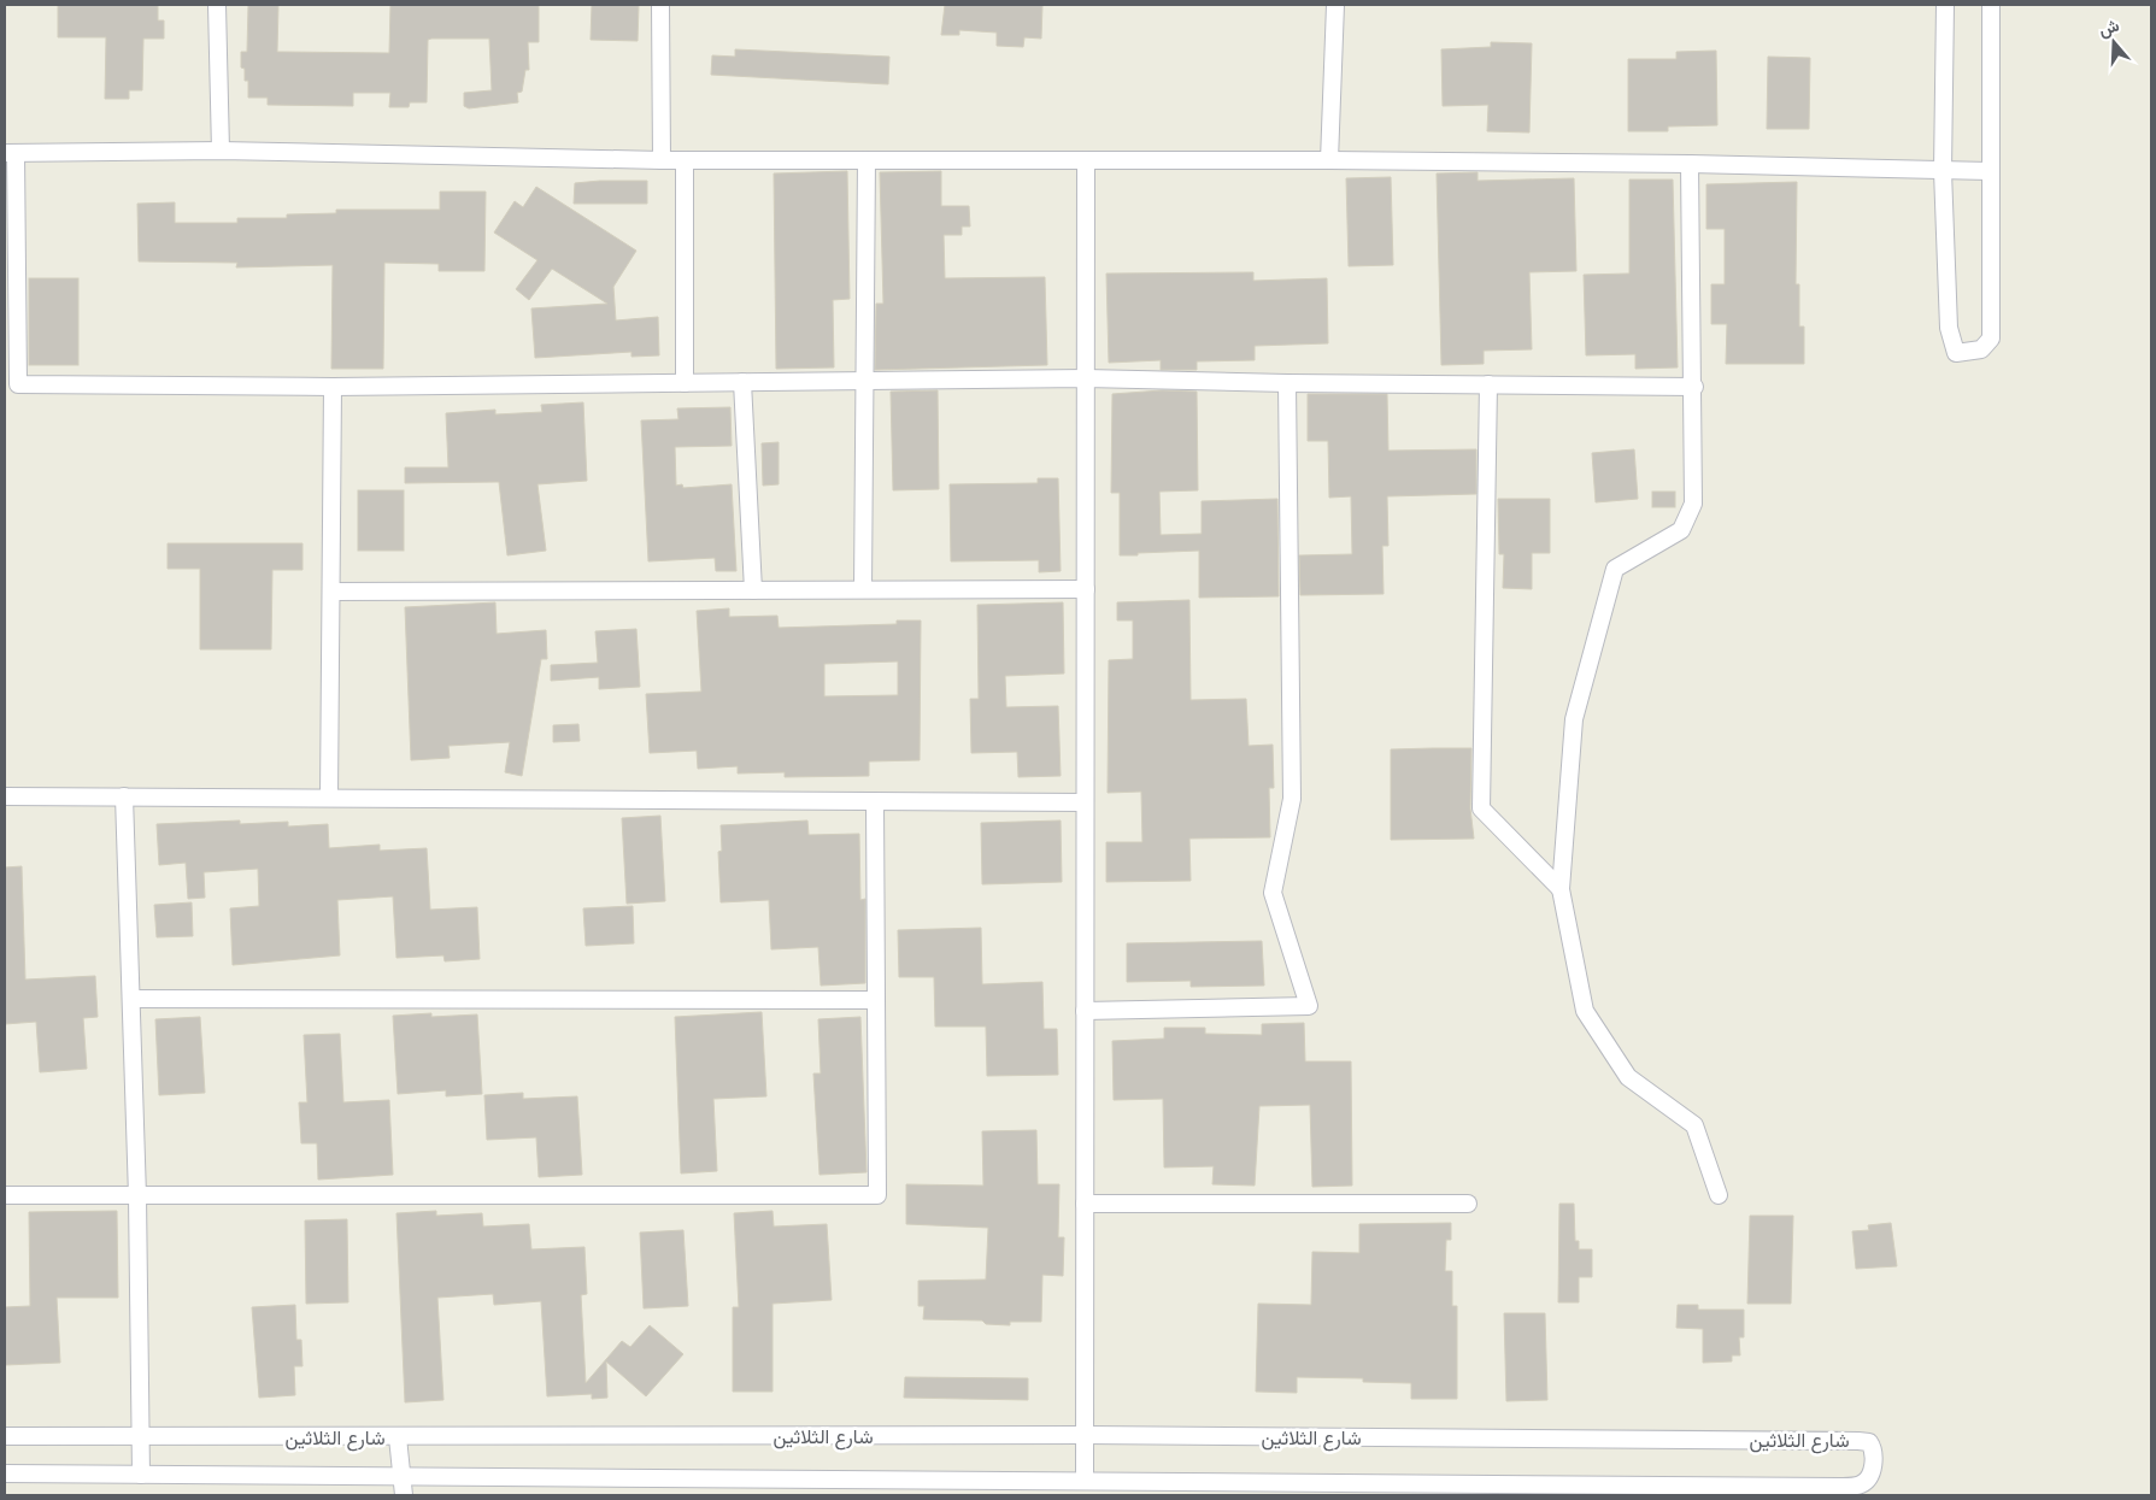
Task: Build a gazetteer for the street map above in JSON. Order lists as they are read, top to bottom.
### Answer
{
  "streets": {
    "street": ["شارع الثلاثين"]
  },
  "north": "top"
}
